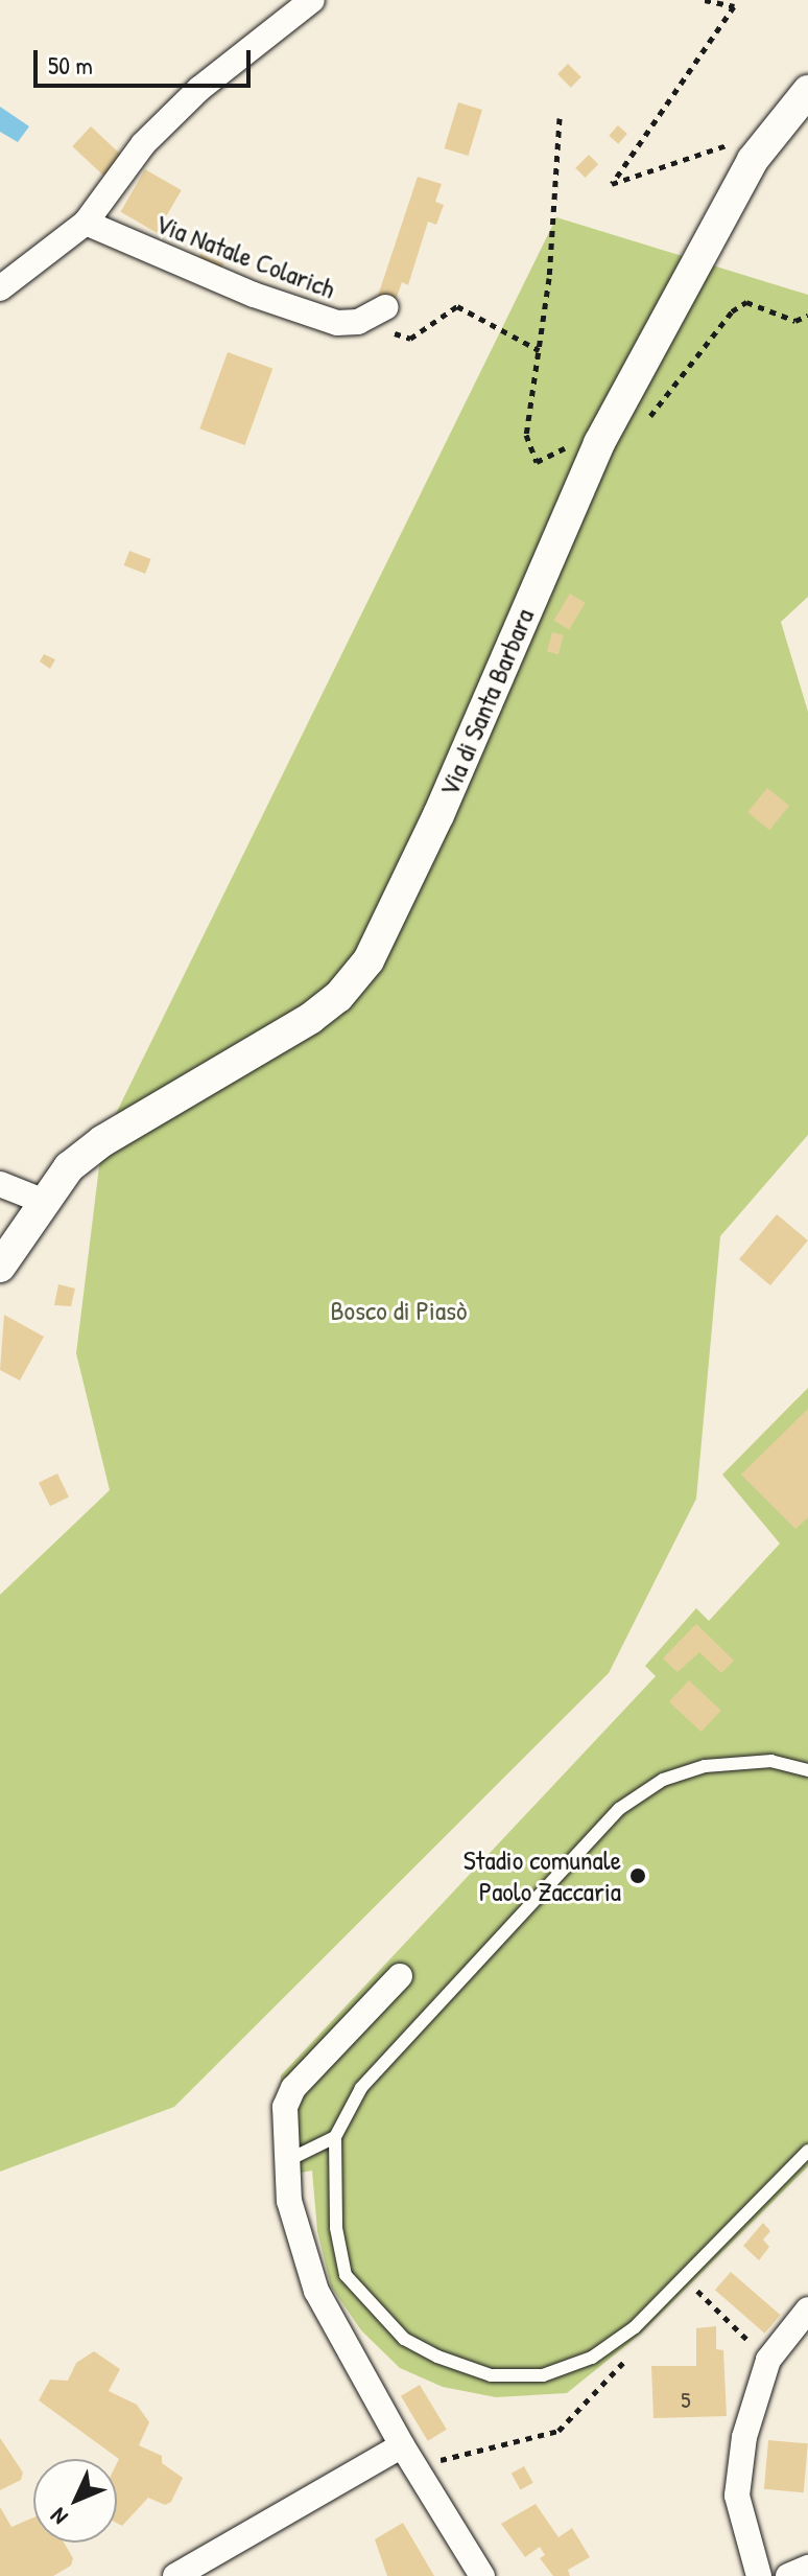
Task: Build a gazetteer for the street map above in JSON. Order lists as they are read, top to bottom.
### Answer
{
  "streets": {
    "street": ["Via Natale Colarich", "Via di Santa Barbara"]
  },
  "parks": ["Bosco di Piasò"],
  "places": ["Stadio comunale Paolo Zaccaria"],
  "house_numbers": ["5"],
  "scale_bar": "50 m",
  "north": "bottom left"
}
